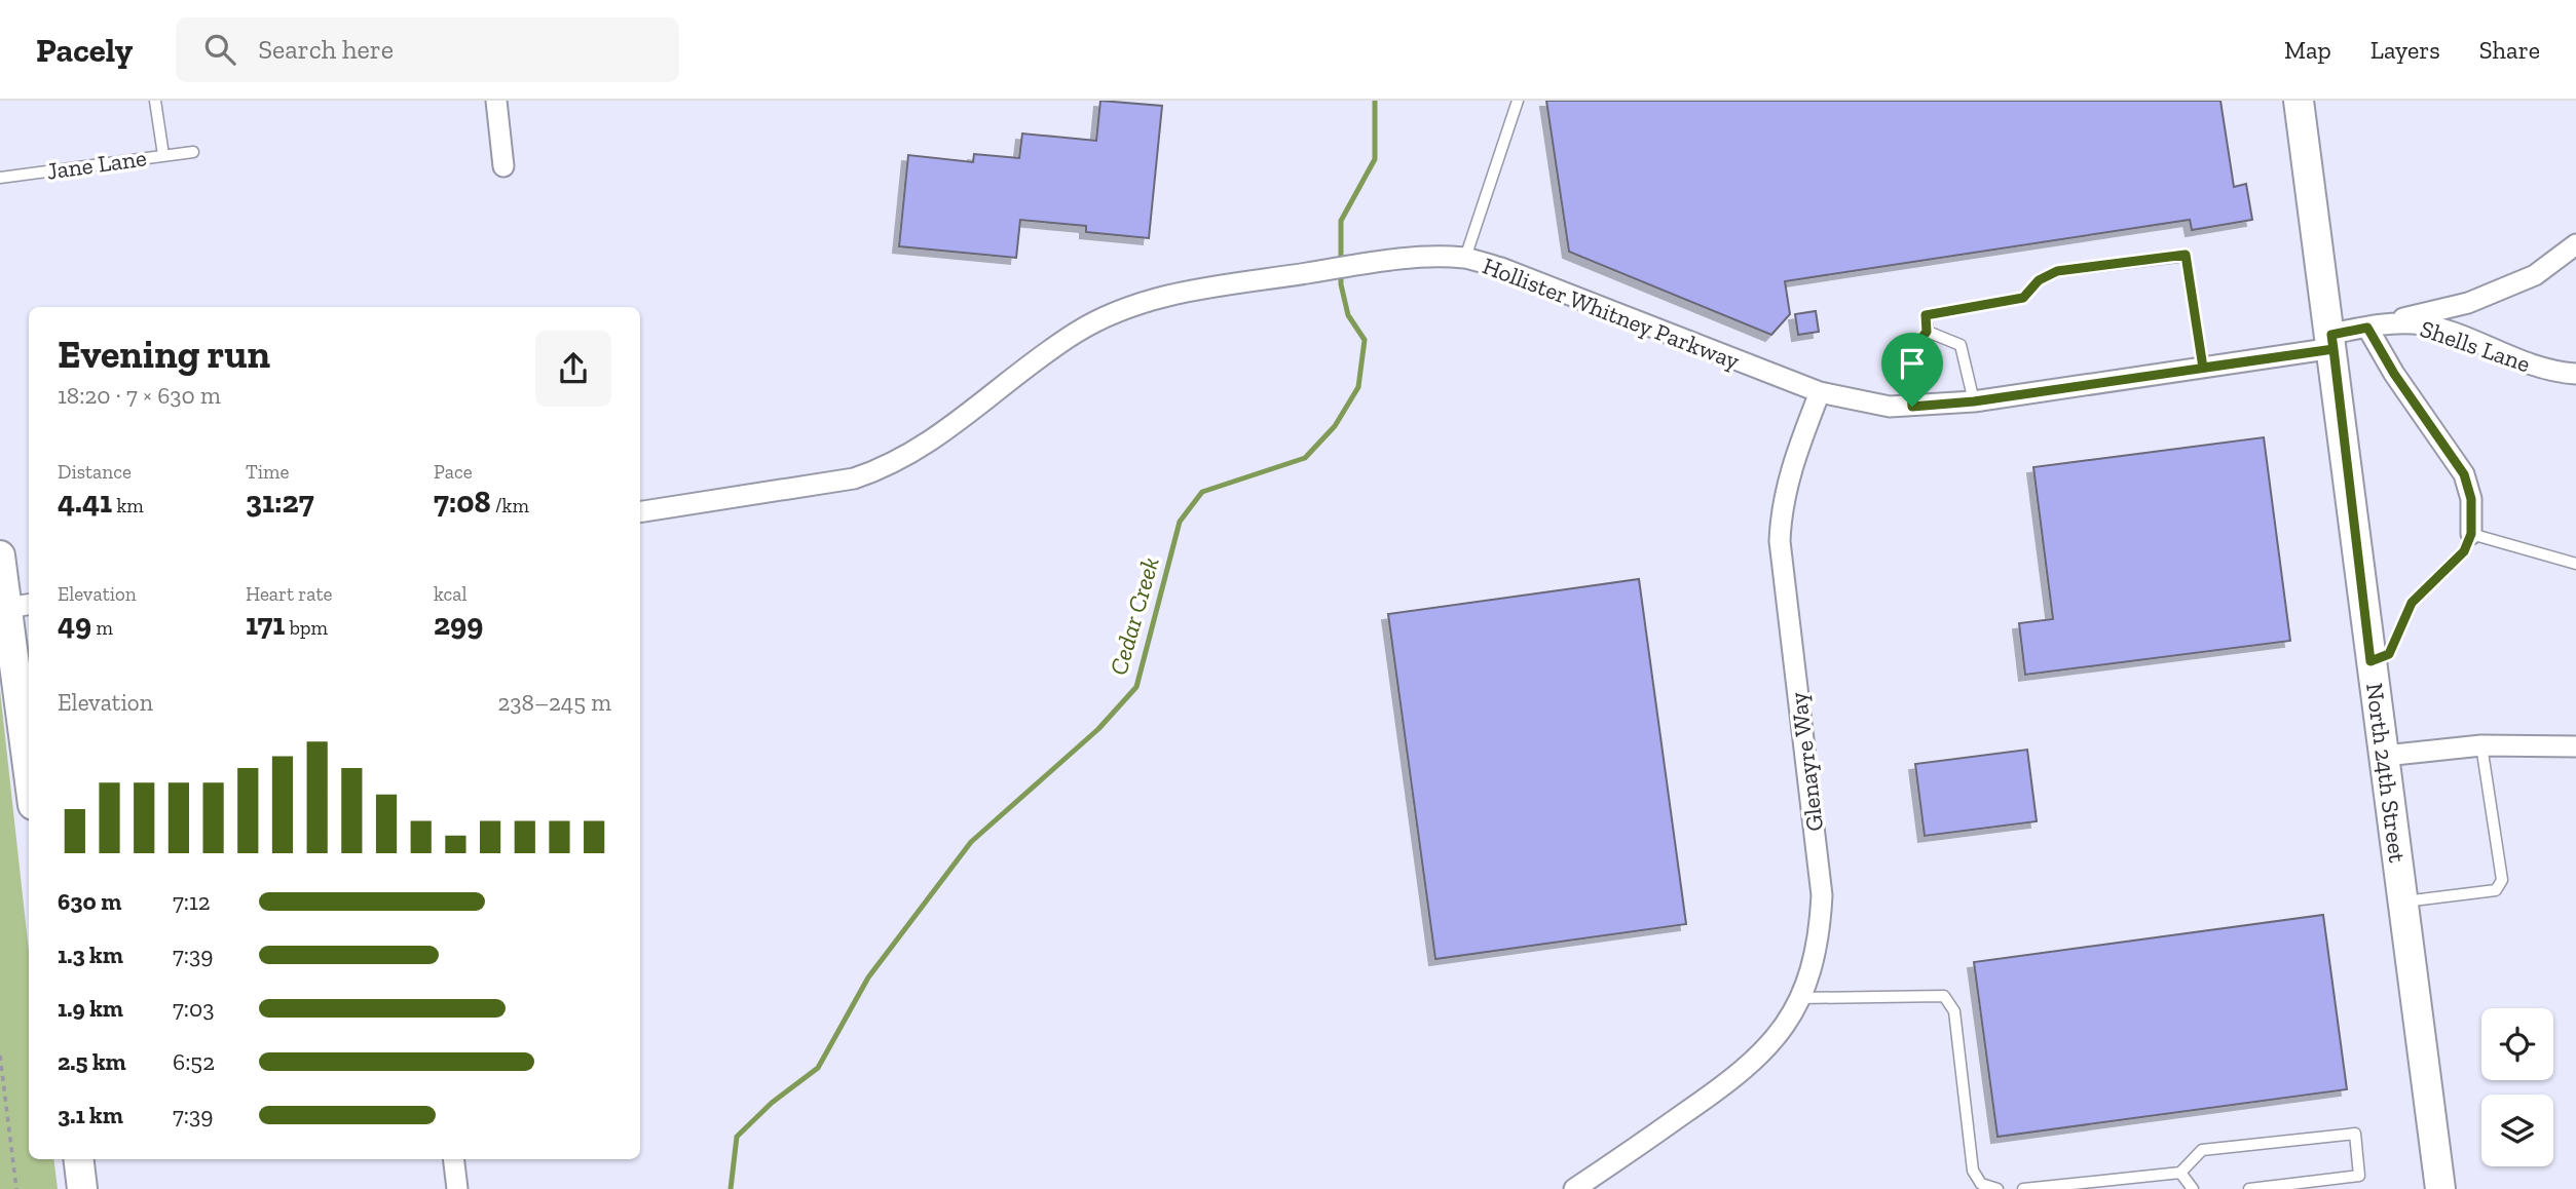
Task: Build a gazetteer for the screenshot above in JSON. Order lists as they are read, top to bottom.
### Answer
{
  "streets": {
    "main road": ["North 24th Street"],
    "street": ["Hollister Whitney Parkway", "Shells Lane", "Glenayre Way"],
    "lane": ["Jane Lane"]
  },
  "crossings": [
    ["Hollister Whitney Parkway", "Shells Lane"],
    ["Hollister Whitney Parkway", "Glenayre Way"],
    ["Hollister Whitney Parkway", "North 24th Street"],
    ["Shells Lane", "North 24th Street"]
  ],
  "water": ["Cedar Creek"],
  "page": {
    "header": "Pacely",
    "search": "Search here",
    "nav": ["Map", "Layers", "Share"],
    "heading": ["Evening run", "18:20 · 7 × 630 m"],
    "stats": [
      ["Distance", "4.41 km"],
      ["Time", "31:27"],
      ["Pace", "7:08 /km"],
      ["Elevation", "49 m"],
      ["Heart rate", "171 bpm"],
      ["kcal", "299"]
    ],
    "chart": ["Elevation", "238–245 m"],
    "list": [
      {
        "name": "630 m",
        "note": "7:12"
      },
      {
        "name": "1.3 km",
        "note": "7:39"
      },
      {
        "name": "1.9 km",
        "note": "7:03"
      },
      {
        "name": "2.5 km",
        "note": "6:52"
      },
      {
        "name": "3.1 km",
        "note": "7:39"
      }
    ]
  }
}
